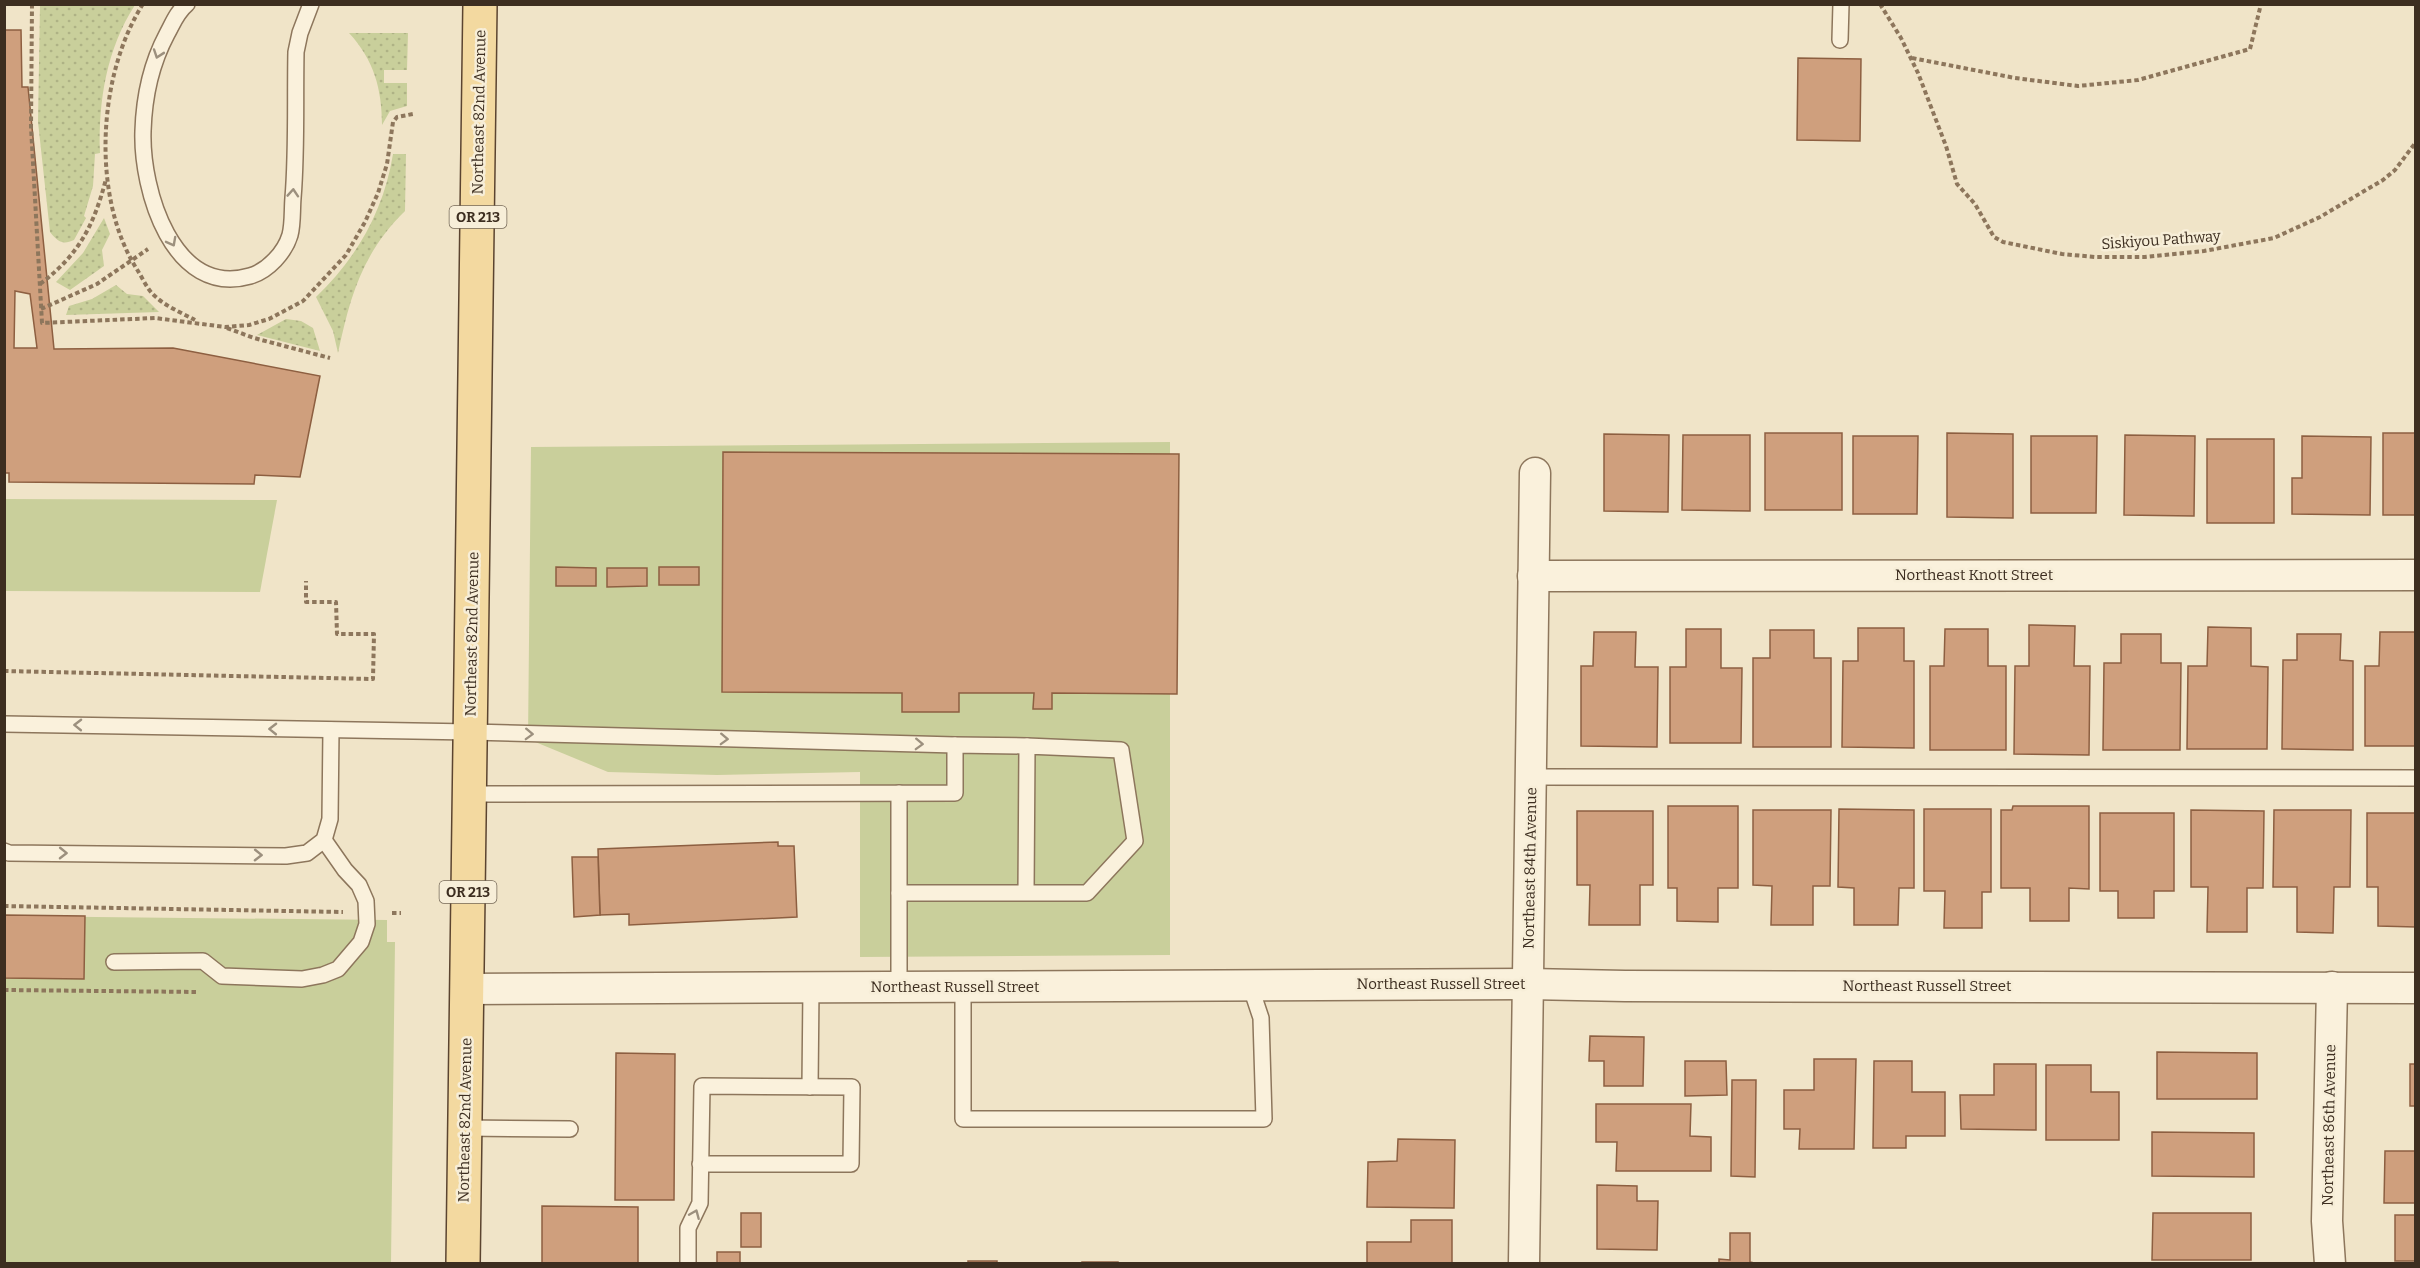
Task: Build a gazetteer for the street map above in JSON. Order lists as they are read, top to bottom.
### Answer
{
  "streets": {
    "main road": ["Northeast 82nd Avenue", "OR 213"],
    "street": [
      "Northeast Knott Street",
      "Northeast 84th Avenue",
      "Northeast Russell Street",
      "Northeast 86th Avenue"
    ],
    "path": ["Siskiyou Pathway"]
  },
  "crossings": [
    ["Northeast 82nd Avenue", "Northeast Russell Street"],
    ["Northeast Knott Street", "Northeast 84th Avenue"],
    ["Northeast 84th Avenue", "Northeast Russell Street"],
    ["Northeast Russell Street", "Northeast 86th Avenue"]
  ]
}
